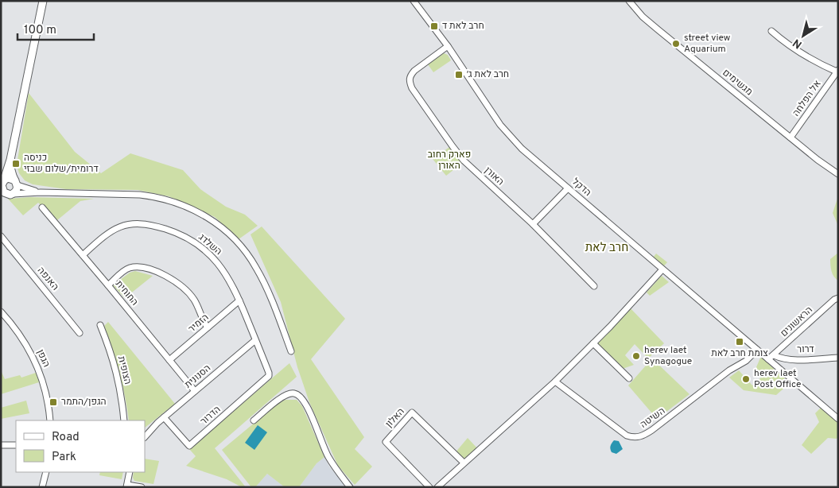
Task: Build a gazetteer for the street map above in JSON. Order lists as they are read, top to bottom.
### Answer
{
  "streets": {
    "street": [
      "מגשימים",
      "אל הפלחה",
      "האורן",
      "הדקל",
      "השלדג",
      "האנפה",
      "החוחית",
      "הראשונים",
      "הזמיר",
      "דרור",
      "הגפן",
      "הצופית",
      "הסנונית",
      "הדרור",
      "האלון",
      "השיטה"
    ]
  },
  "crossings": [
    ["מגשימים", "אל הפלחה"],
    ["האורן", "הדקל"],
    ["הדקל", "הראשונים"],
    ["הדקל", "השיטה"],
    ["השלדג", "החוחית"],
    ["השלדג", "הזמיר"],
    ["השלדג", "הסנונית"],
    ["השלדג", "הדרור"],
    ["החוחית", "הזמיר"],
    ["החוחית", "הסנונית"],
    ["הראשונים", "דרור"],
    ["הסנונית", "הדרור"]
  ],
  "districts": ["חרב לאת"],
  "parks": ["פארק רחוב האורן"],
  "places": {
    "transit": [
      "חרב לאת ד",
      "חרב לאת ג׳",
      "כניסה דרומית/שלום שבזי",
      "צומת חרב לאת",
      "הגפן/התמר"
    ],
    "other": ["street view Aquarium", "herev laet Synagogue", "herev laet Post Office"]
  },
  "legend": ["Road", "Park"],
  "scale_bar": "100 m",
  "north": "bottom left"
}
